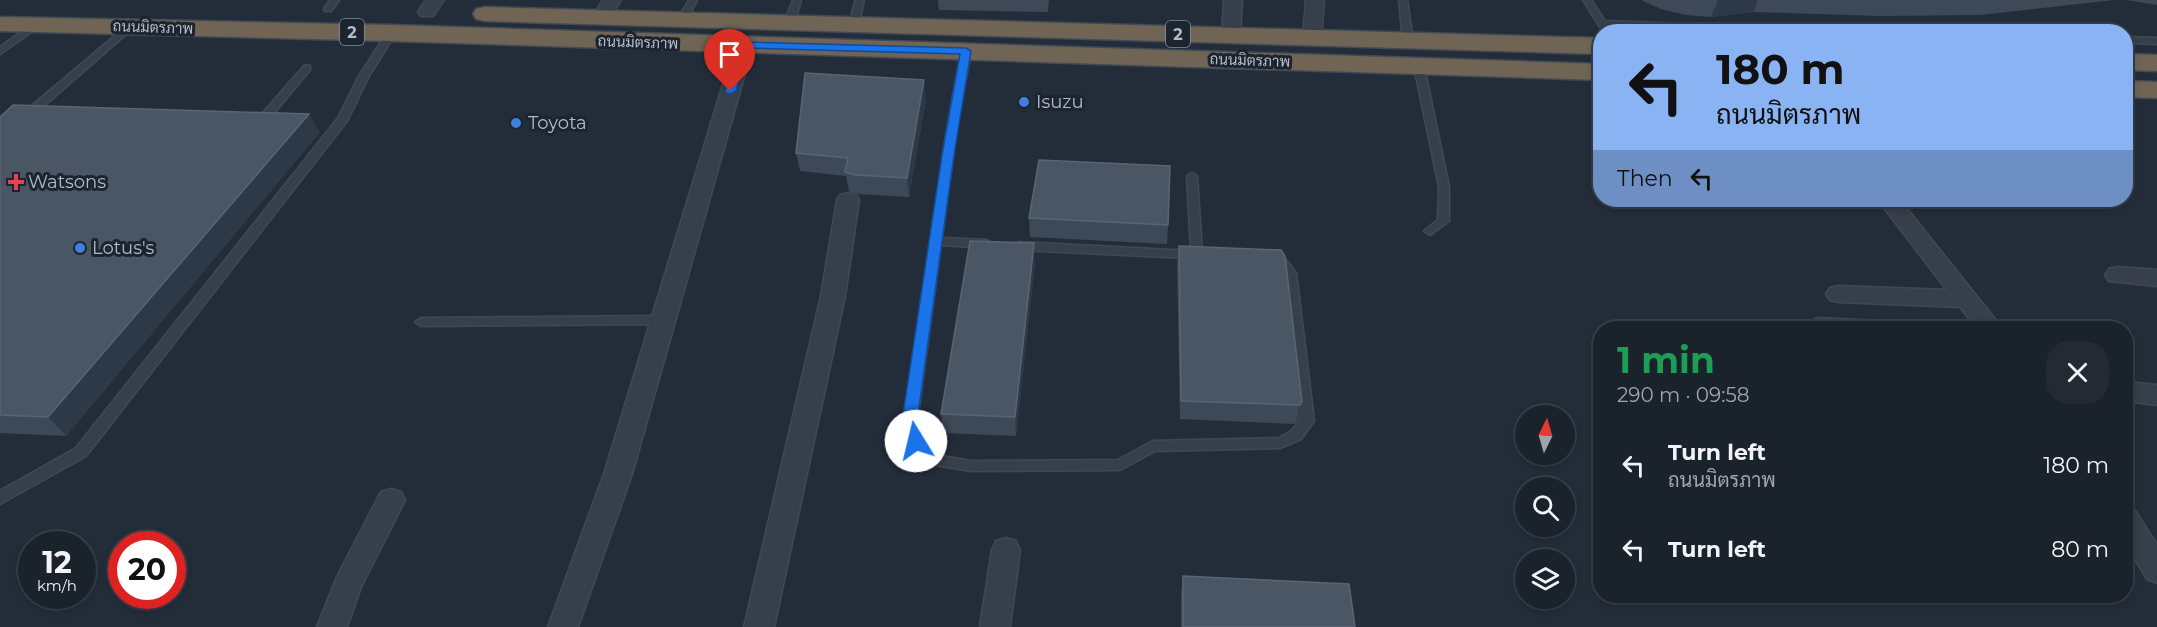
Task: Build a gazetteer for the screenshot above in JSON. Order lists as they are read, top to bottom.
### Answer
{
  "streets": {
    "highway": ["ถนนมิตรภาพ", "2"]
  },
  "places": {
    "other": ["Isuzu", "Toyota", "Lotus's"],
    "health": ["Watsons"]
  },
  "north": "top",
  "page": {
    "turn": ["180 m", "ถนนมิตรภาพ"],
    "then": "Then",
    "heading": ["1 min", "290 m · 09:58"],
    "list": [
      {
        "name": "Turn left",
        "note": "ถนนมิตรภาพ",
        "value": "180 m"
      },
      {
        "name": "Turn left",
        "value": "80 m"
      }
    ],
    "speed": "12 km/h",
    "limit": "20"
  }
}
